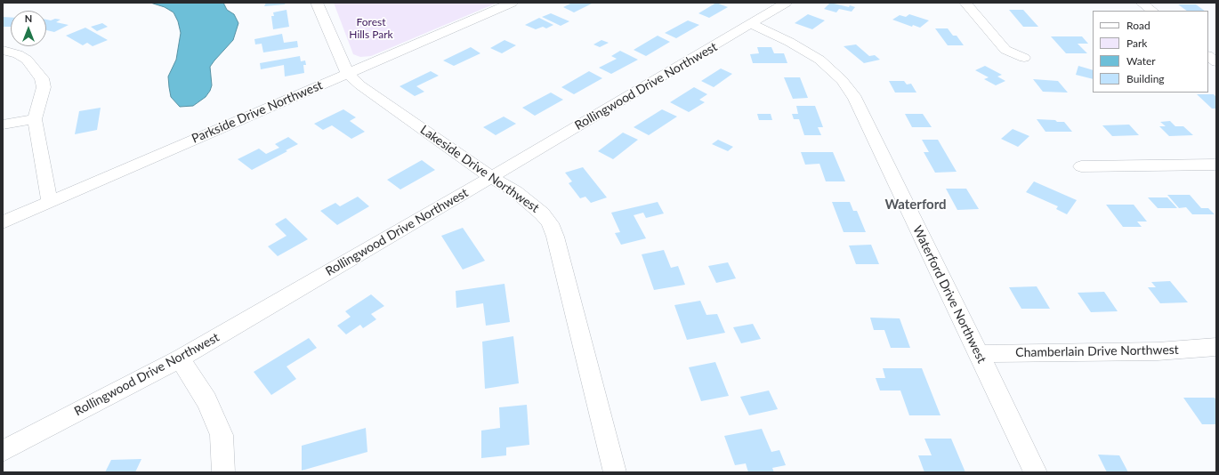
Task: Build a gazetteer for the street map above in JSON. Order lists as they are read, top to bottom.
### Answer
{
  "streets": {
    "street": [
      "Rollingwood Drive Northwest",
      "Parkside Drive Northwest",
      "Lakeside Drive Northwest",
      "Waterford Drive Northwest",
      "Chamberlain Drive Northwest"
    ]
  },
  "crossings": [
    ["Rollingwood Drive Northwest", "Lakeside Drive Northwest"],
    ["Rollingwood Drive Northwest", "Waterford Drive Northwest"],
    ["Parkside Drive Northwest", "Lakeside Drive Northwest"],
    ["Waterford Drive Northwest", "Chamberlain Drive Northwest"]
  ],
  "districts": ["Waterford"],
  "parks": ["Forest Hills Park"],
  "legend": [
    "Road",
    "Park",
    "Water",
    "Building"
  ],
  "north": "top"
}
